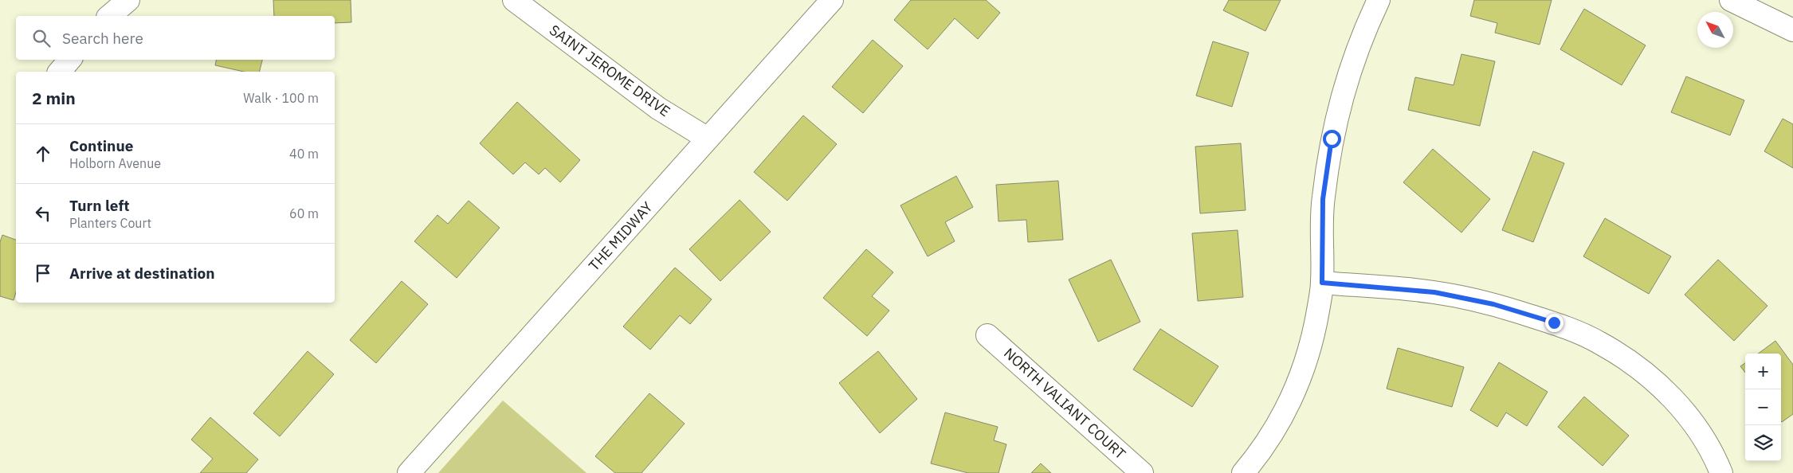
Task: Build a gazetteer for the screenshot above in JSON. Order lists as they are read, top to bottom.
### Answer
{
  "streets": {
    "street": ["SAINT JEROME DRIVE", "THE MIDWAY", "NORTH VALIANT COURT"]
  },
  "crossings": [
    ["SAINT JEROME DRIVE", "THE MIDWAY"]
  ],
  "north": "top left",
  "page": {
    "search": "Search here",
    "heading": ["2 min", "Walk · 100 m"],
    "list": [
      ["Continue", "Holborn Avenue", "40 m"],
      ["Turn left", "Planters Court", "60 m"],
      "Arrive at destination"
    ],
    "map_buttons": ["+", "−"]
  }
}
